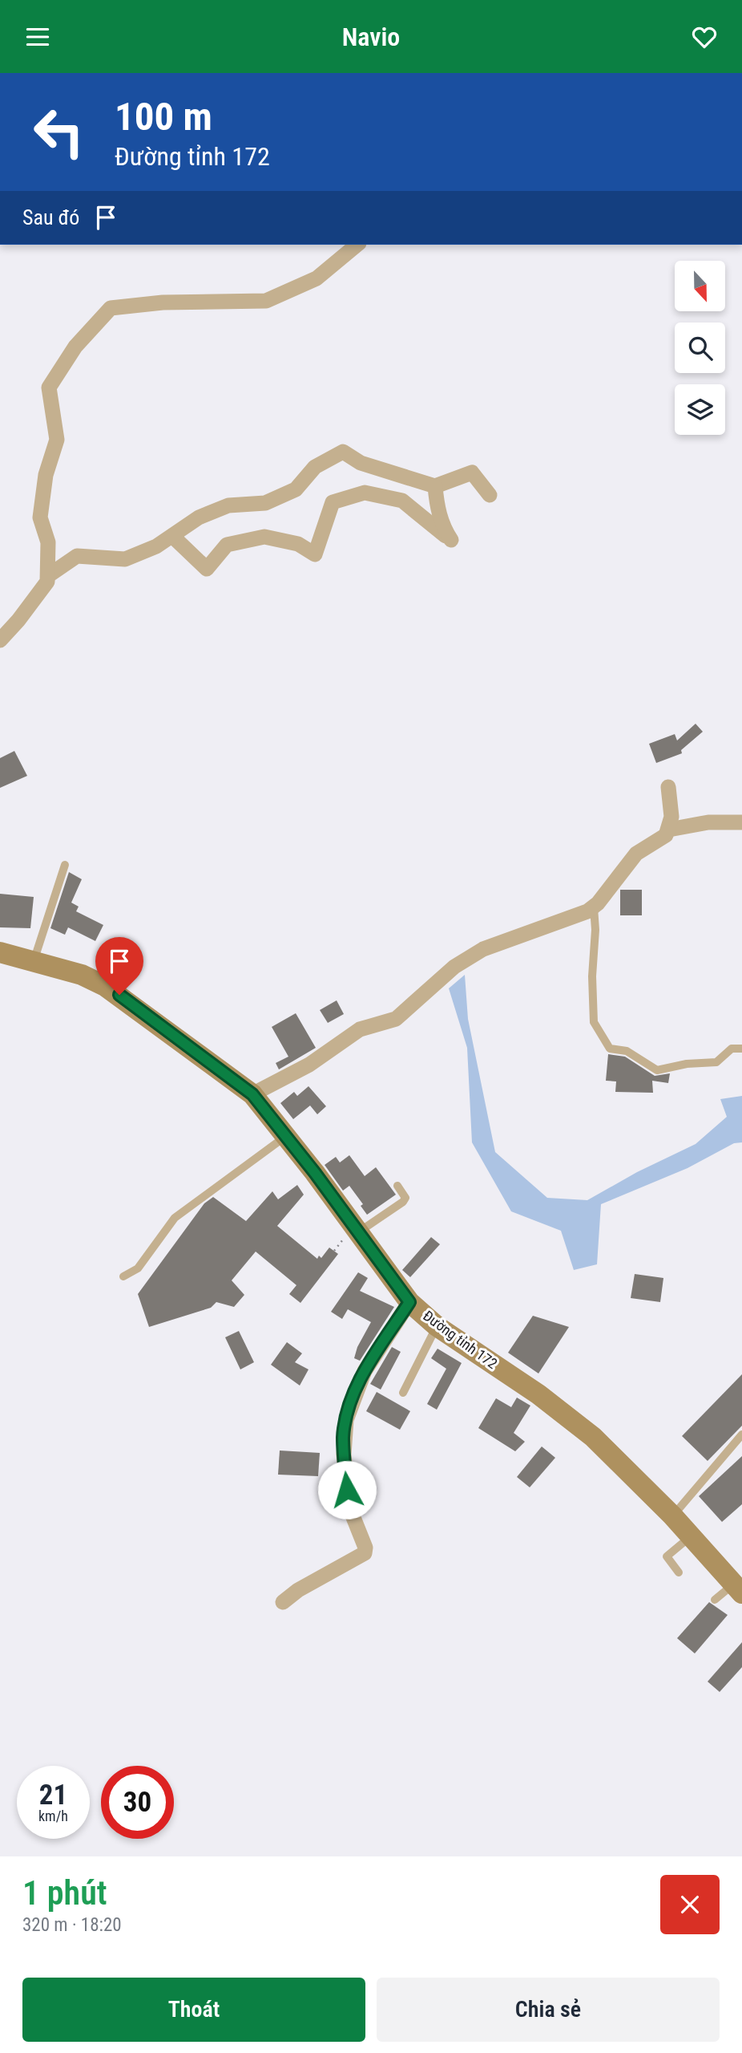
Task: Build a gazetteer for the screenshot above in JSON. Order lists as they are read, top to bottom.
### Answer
{
  "streets": {
    "main road": ["Đường tỉnh 172"]
  },
  "north": "bottom",
  "page": {
    "header": "Navio",
    "turn": ["100 m", "Đường tỉnh 172"],
    "then": "Sau đó",
    "speed": "21 km/h",
    "limit": "30",
    "heading": ["1 phút", "320 m · 18:20"],
    "buttons": ["Thoát", "Chia sẻ"]
  }
}
